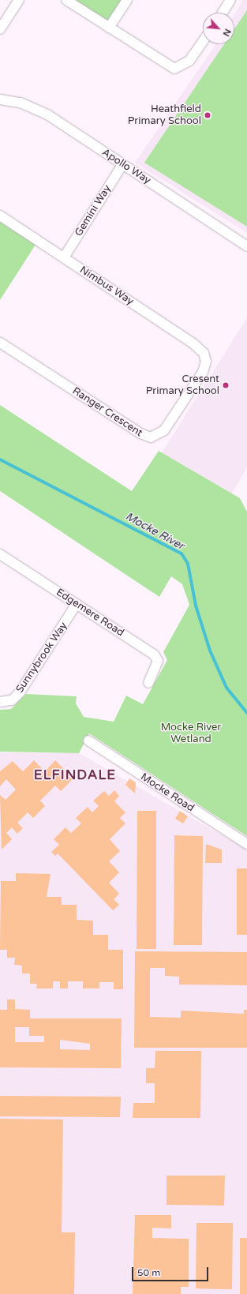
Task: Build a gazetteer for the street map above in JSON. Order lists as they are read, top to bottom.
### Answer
{
  "streets": {
    "street": [
      "Apollo Way",
      "Gemini Way",
      "Nimbus Way",
      "Ranger Crescent",
      "Edgemere Road",
      "Sunnybrook Way",
      "Mocke Road"
    ]
  },
  "crossings": [
    ["Apollo Way", "Gemini Way"],
    ["Gemini Way", "Nimbus Way"],
    ["Nimbus Way", "Ranger Crescent"],
    ["Edgemere Road", "Sunnybrook Way"]
  ],
  "districts": ["ELFINDALE"],
  "water": ["Mocke River"],
  "parks": ["Mocke River Wetland"],
  "places": ["Heathfield Primary School", "Cresent Primary School"],
  "scale_bar": "50 m",
  "north": "bottom right"
}
